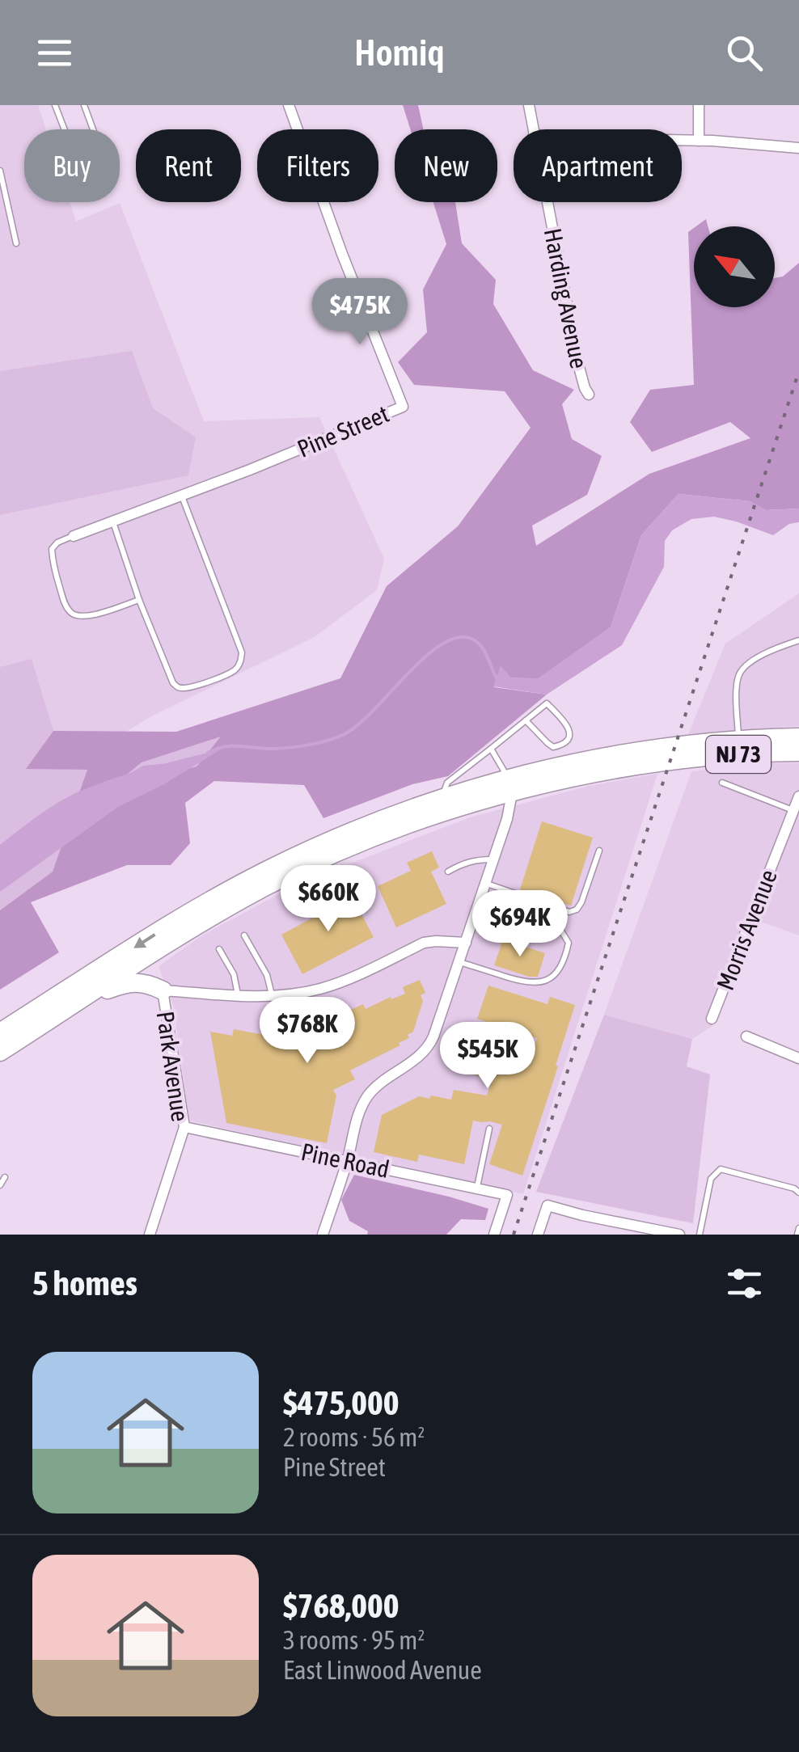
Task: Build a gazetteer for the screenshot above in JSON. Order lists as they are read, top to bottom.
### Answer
{
  "streets": {
    "highway": ["NJ 73"],
    "street": [
      "Harding Avenue",
      "Pine Street",
      "Morris Avenue",
      "Park Avenue",
      "Pine Road"
    ]
  },
  "crossings": [
    ["Park Avenue", "Pine Road"]
  ],
  "north": "top left",
  "page": {
    "header": "Homiq",
    "chip": [
      "Buy",
      "Rent",
      "Filters",
      "New",
      "Apartment"
    ],
    "price": [
      "$475K",
      "$660K",
      "$694K",
      "$768K",
      "$545K"
    ],
    "heading": "5 homes",
    "list": [
      {
        "name": "$475,000",
        "note": "2 rooms · 56 m² · Pine Street"
      },
      {
        "name": "$768,000",
        "note": "3 rooms · 95 m² · East Linwood Avenue"
      }
    ]
  }
}
